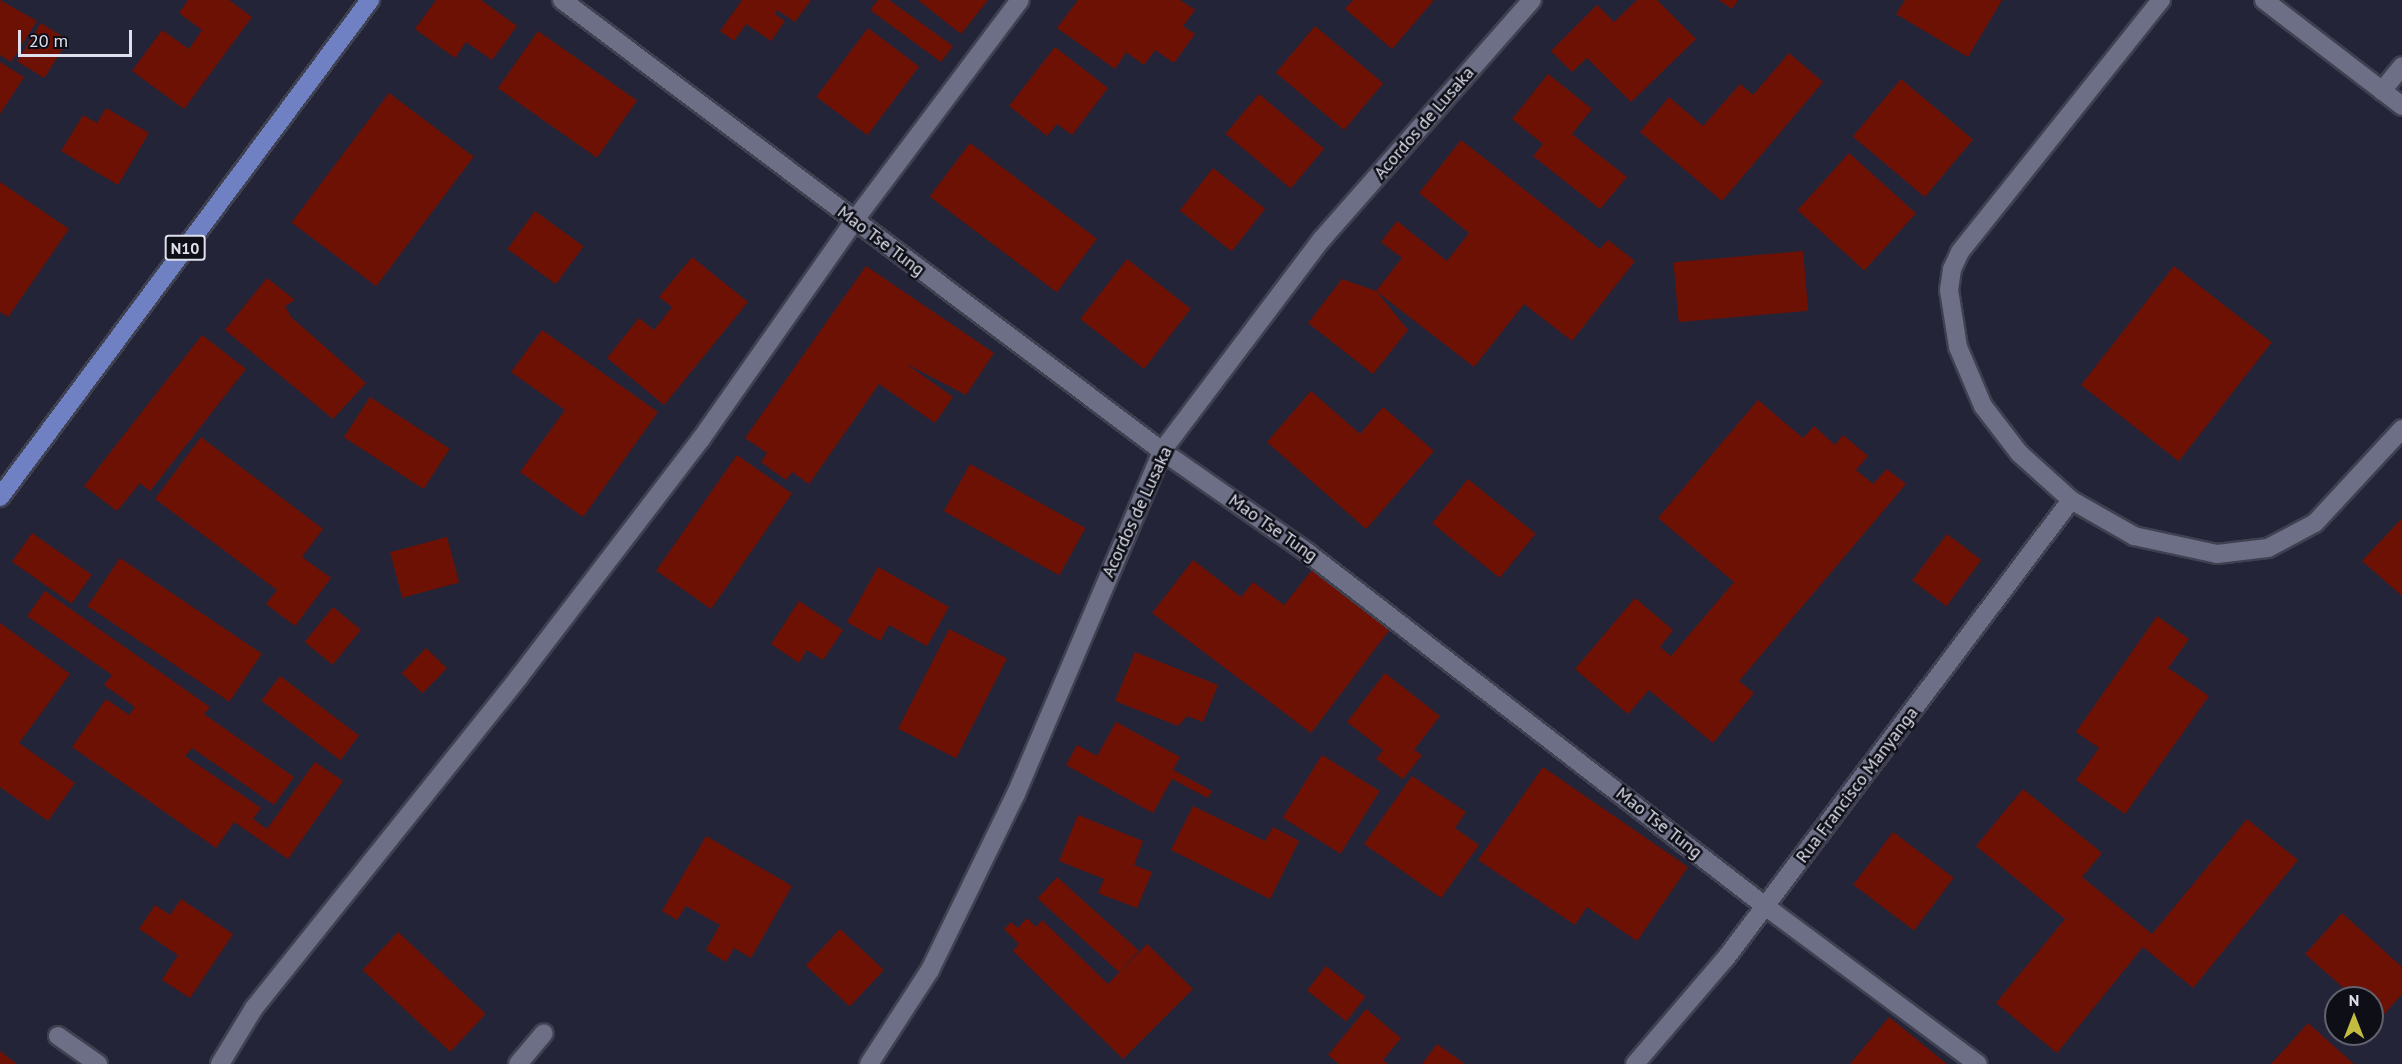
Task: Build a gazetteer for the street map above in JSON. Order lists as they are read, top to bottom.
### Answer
{
  "streets": {
    "main road": ["N10"],
    "street": ["Acordos de Lusaka", "Mao Tse Tung", "Rua Francisco Manyanga"]
  },
  "crossings": [
    ["Acordos de Lusaka", "Mao Tse Tung"],
    ["Mao Tse Tung", "Rua Francisco Manyanga"]
  ],
  "scale_bar": "20 m",
  "north": "top"
}
